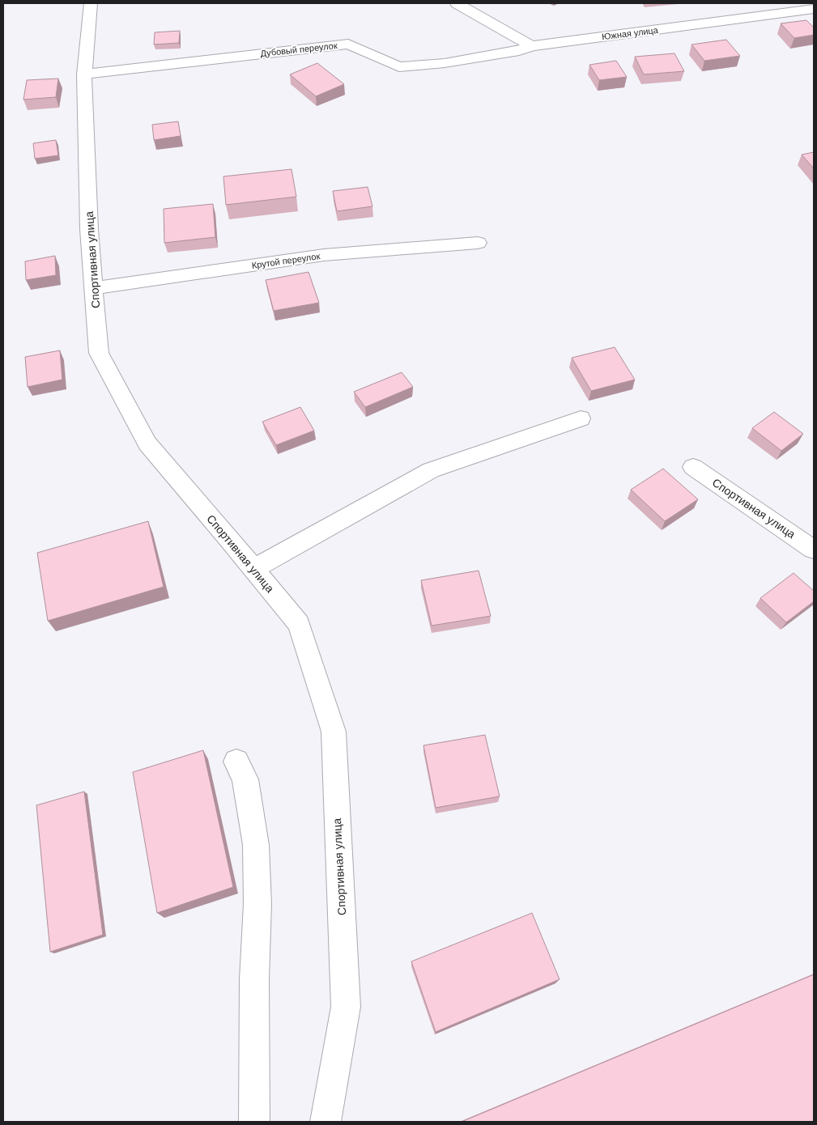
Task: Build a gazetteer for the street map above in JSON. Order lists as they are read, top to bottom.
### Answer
{
  "streets": {
    "street": [
      "Южная улица",
      "Дубовый переулок",
      "Спортивная улица",
      "Крутой переулок"
    ]
  },
  "crossings": [
    ["Южная улица", "Дубовый переулок"],
    ["Дубовый переулок", "Спортивная улица"],
    ["Спортивная улица", "Крутой переулок"]
  ]
}
